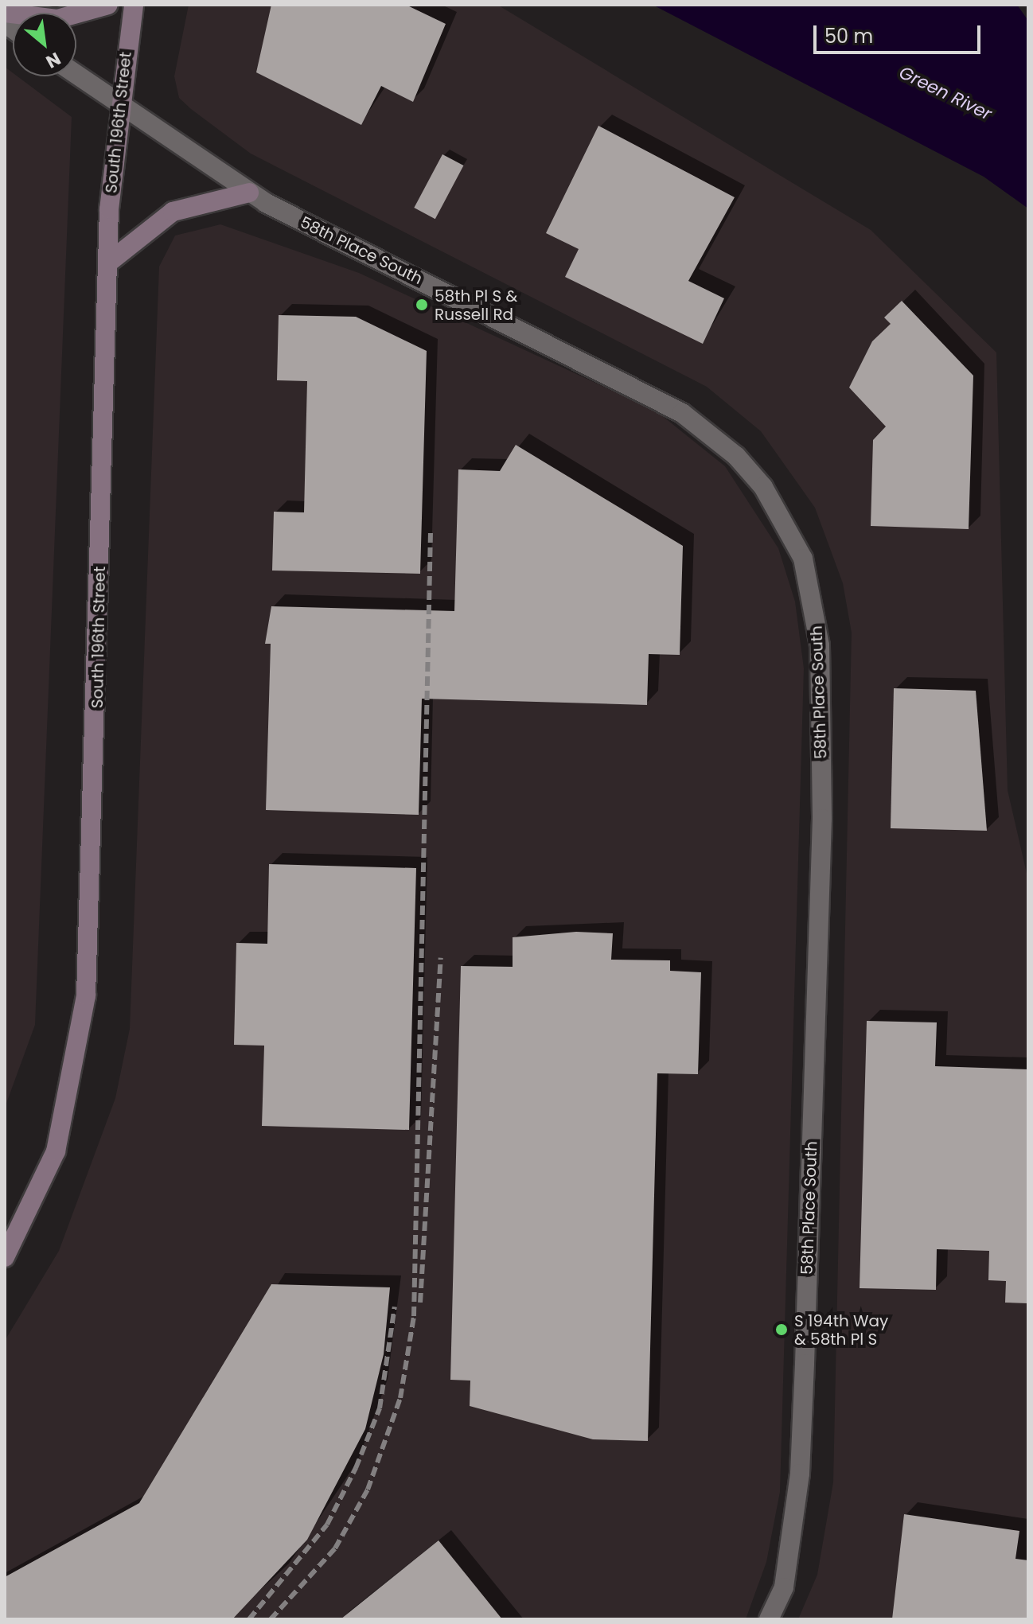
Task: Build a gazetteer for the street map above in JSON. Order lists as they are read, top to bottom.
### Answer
{
  "streets": {
    "main road": ["South 196th Street"],
    "street": ["58th Place South"]
  },
  "crossings": [
    ["South 196th Street", "58th Place South"]
  ],
  "water": ["Green River"],
  "places": ["58th Pl S & Russell Rd", "S 194th Way & 58th Pl S"],
  "scale_bar": "50 m",
  "north": "bottom right"
}
